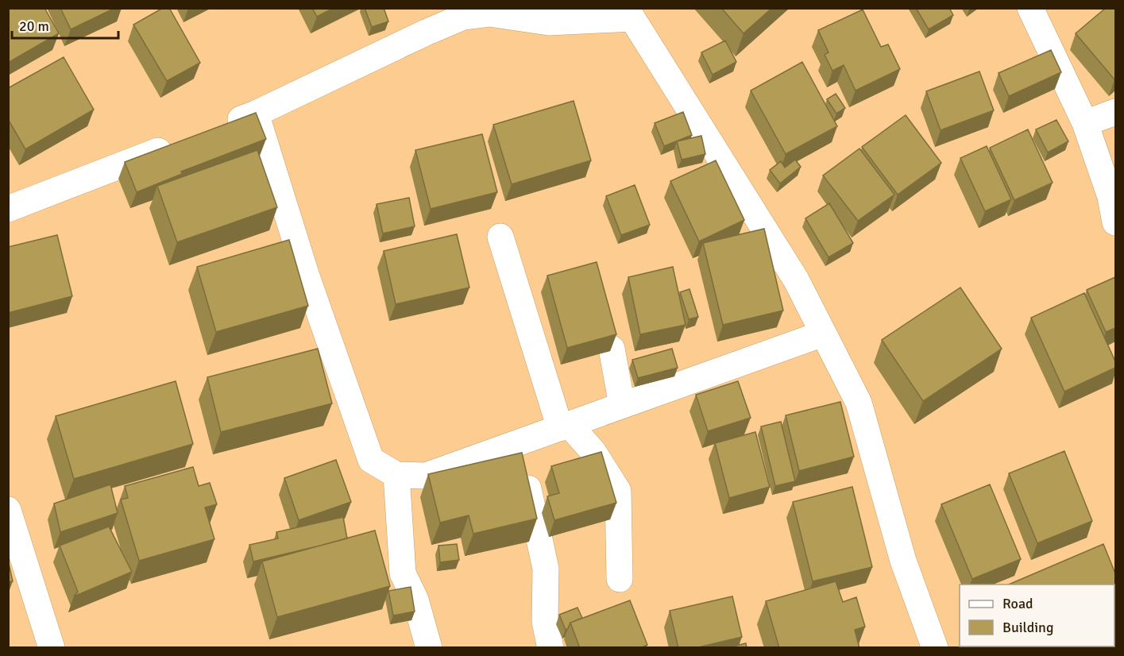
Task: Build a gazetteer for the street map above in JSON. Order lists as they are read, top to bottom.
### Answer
{
  "legend": ["Road", "Building"],
  "scale_bar": "20 m"
}
